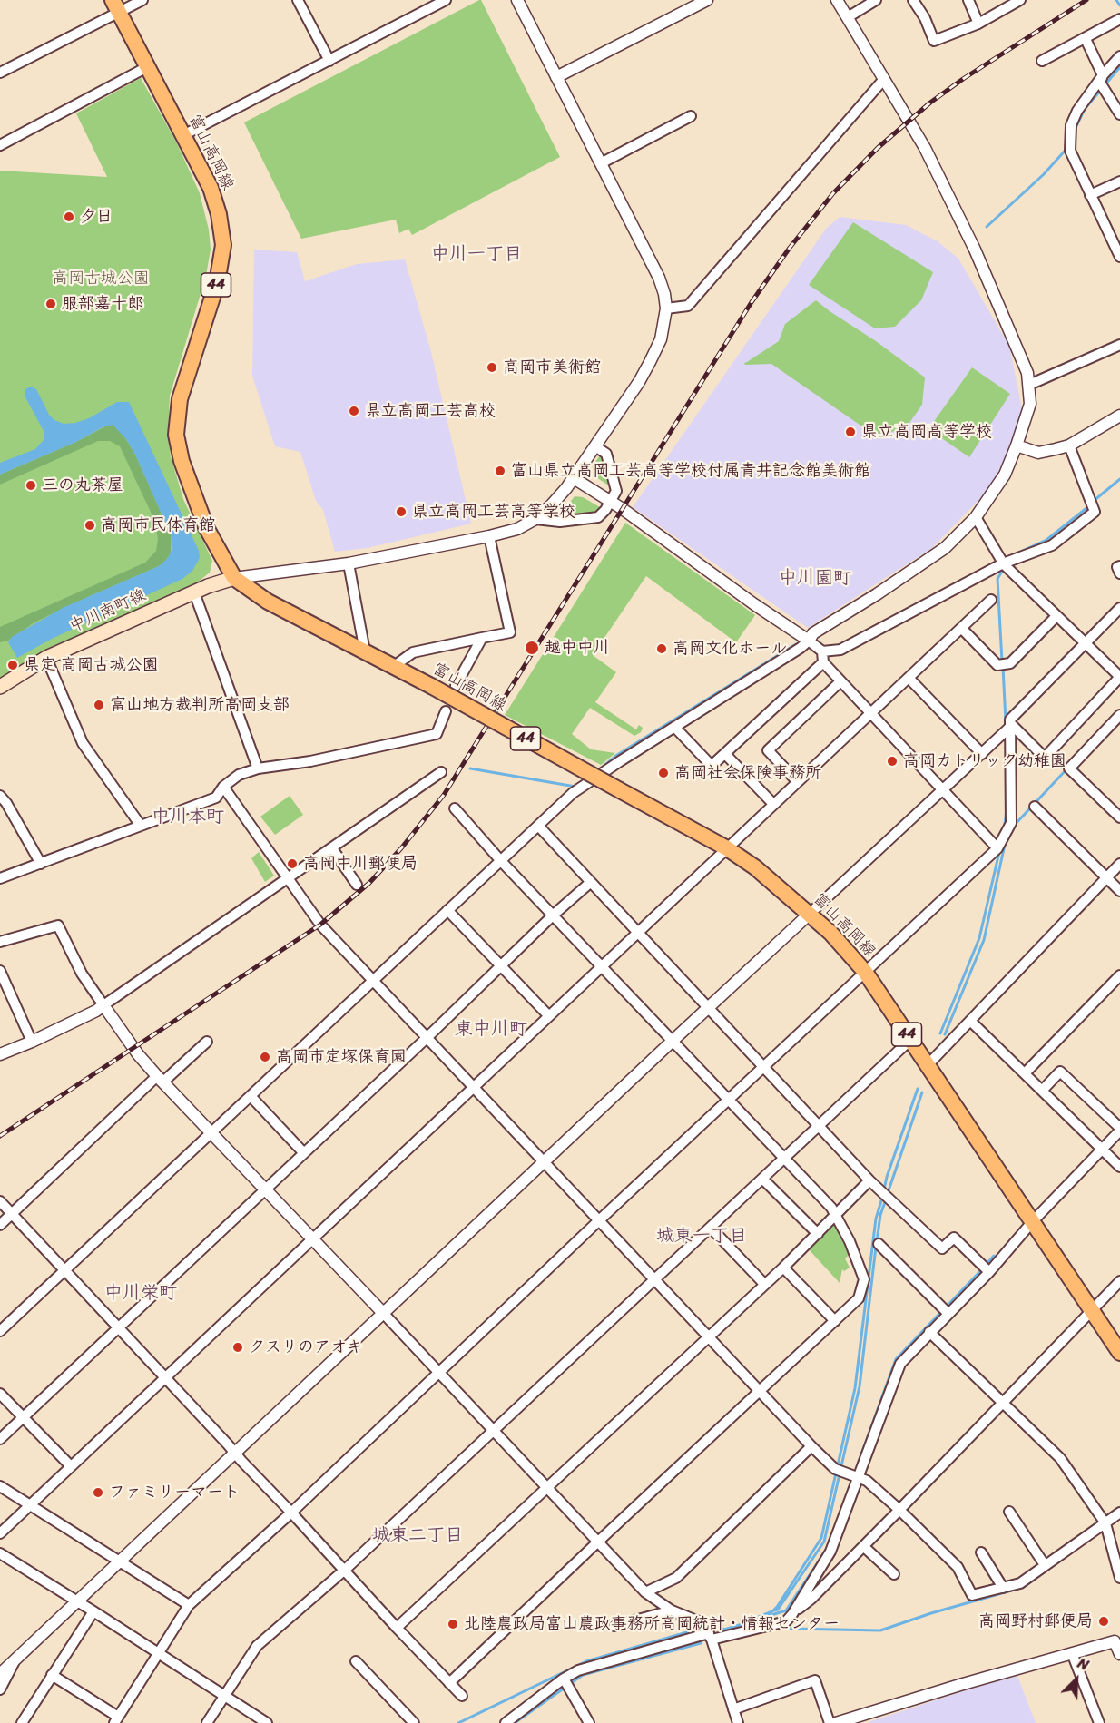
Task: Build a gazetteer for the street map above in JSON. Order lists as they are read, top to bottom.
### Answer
{
  "streets": {
    "main road": ["富山高岡線", "44", "中川南町線"]
  },
  "crossings": [
    ["富山高岡線", "中川南町線"]
  ],
  "districts": [
    "中川一丁目",
    "中川園町",
    "中川本町",
    "東中川町",
    "城東一丁目",
    "中川栄町",
    "城東二丁目"
  ],
  "parks": ["高岡古城公園"],
  "places": [
    "夕日",
    "服部嘉十郎",
    "高岡市美術館",
    "県立高岡工芸高校",
    "県立高岡高等学校",
    "富山県立高岡工芸高等学校付属青井記念館美術館",
    "三の丸茶屋",
    "県立高岡工芸高等学校",
    "高岡市民体育館",
    "越中中川",
    "高岡文化ホール",
    "県定 高岡古城公園",
    "富山地方裁判所高岡支部",
    "高岡カトリック幼稚園",
    "高岡社会保険事務所",
    "高岡中川郵便局",
    "高岡市定塚保育園",
    "クスリのアオキ",
    "ファミリーマート",
    "高岡野村郵便局",
    "北陸農政局富山農政事務所高岡統計・情報センター"
  ],
  "north": "top right"
}
